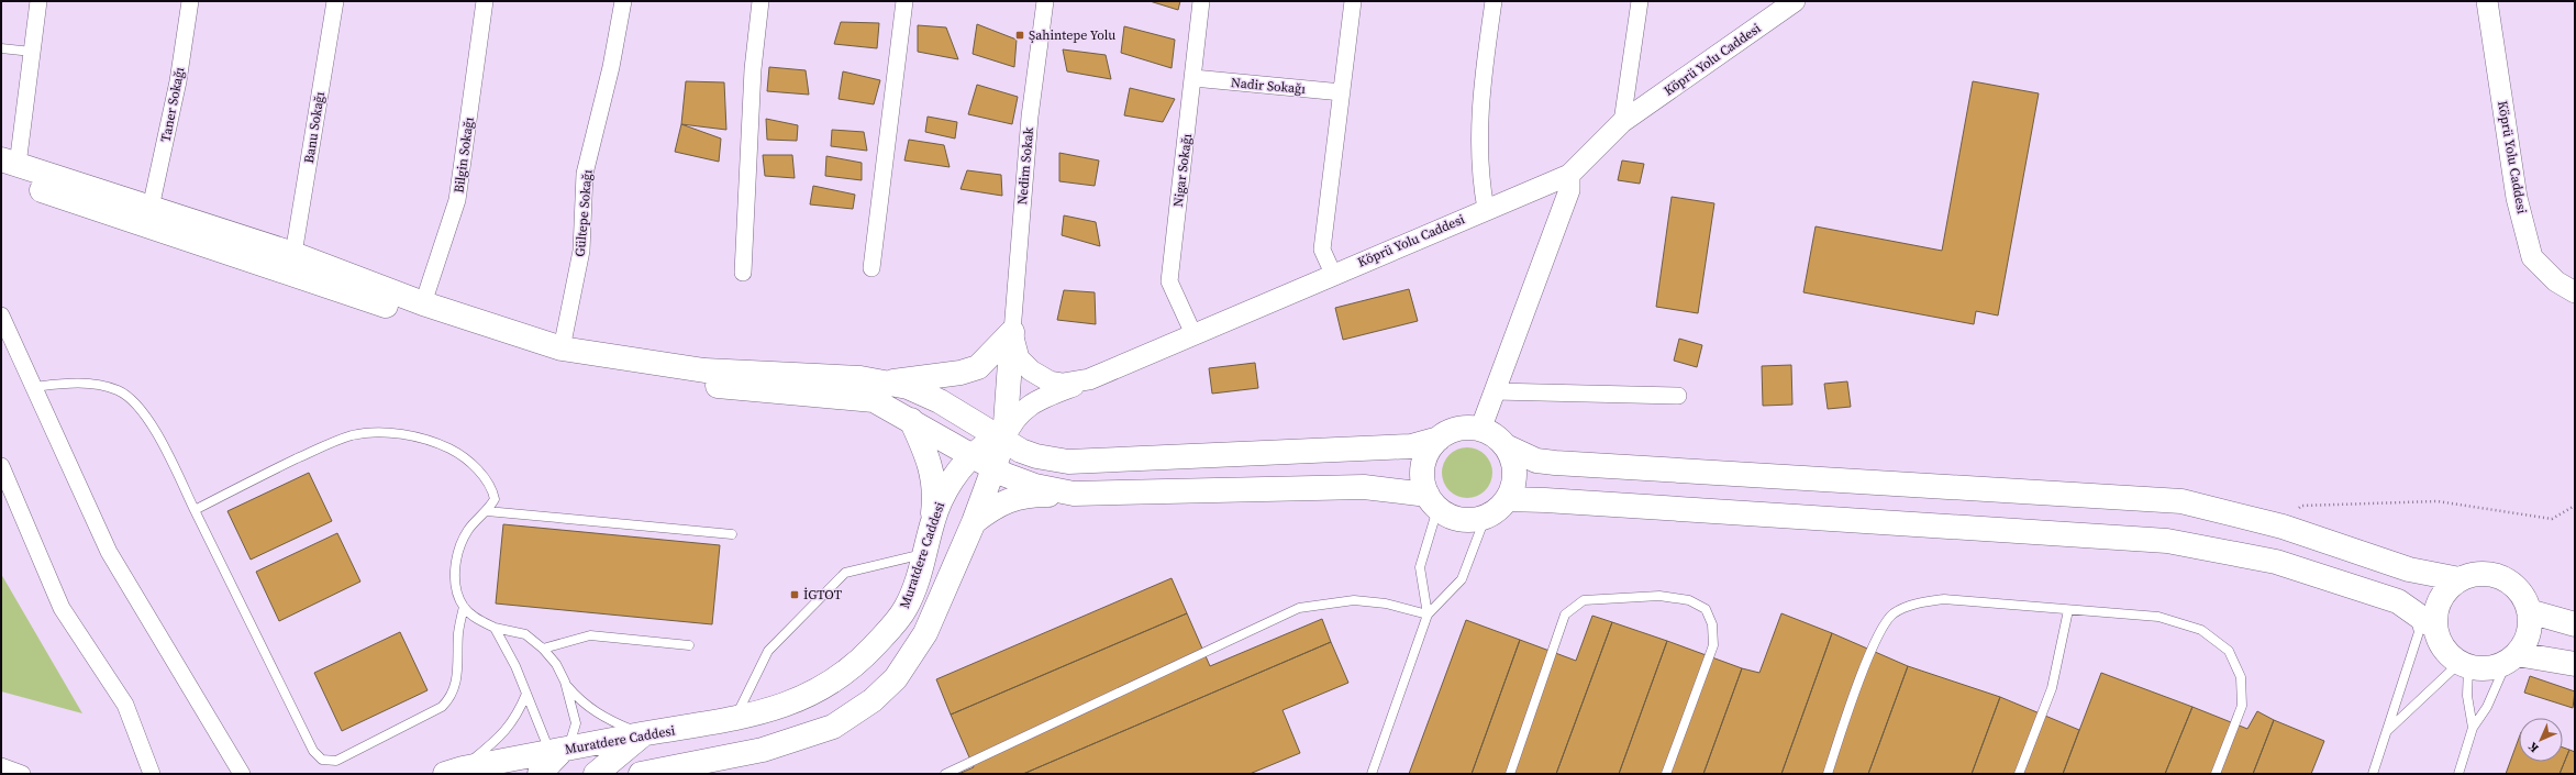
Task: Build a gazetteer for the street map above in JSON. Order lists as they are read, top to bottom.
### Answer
{
  "streets": {
    "main road": ["Muratdere Caddesi"],
    "street": [
      "Köprü Yolu Caddesi",
      "Nadir Sokağı",
      "Taner Sokağı",
      "Banu Sokağı",
      "Bilgin Sokağı",
      "Nedim Sokak",
      "Nigar Sokağı",
      "Gültepe Sokağı"
    ]
  },
  "crossings": [
    ["Köprü Yolu Caddesi", "Nedim Sokak"],
    ["Köprü Yolu Caddesi", "Nigar Sokağı"],
    ["Nadir Sokağı", "Nigar Sokağı"]
  ],
  "places": {
    "transit": ["Şahintepe Yolu", "İGTOT"]
  },
  "north": "bottom left"
}
